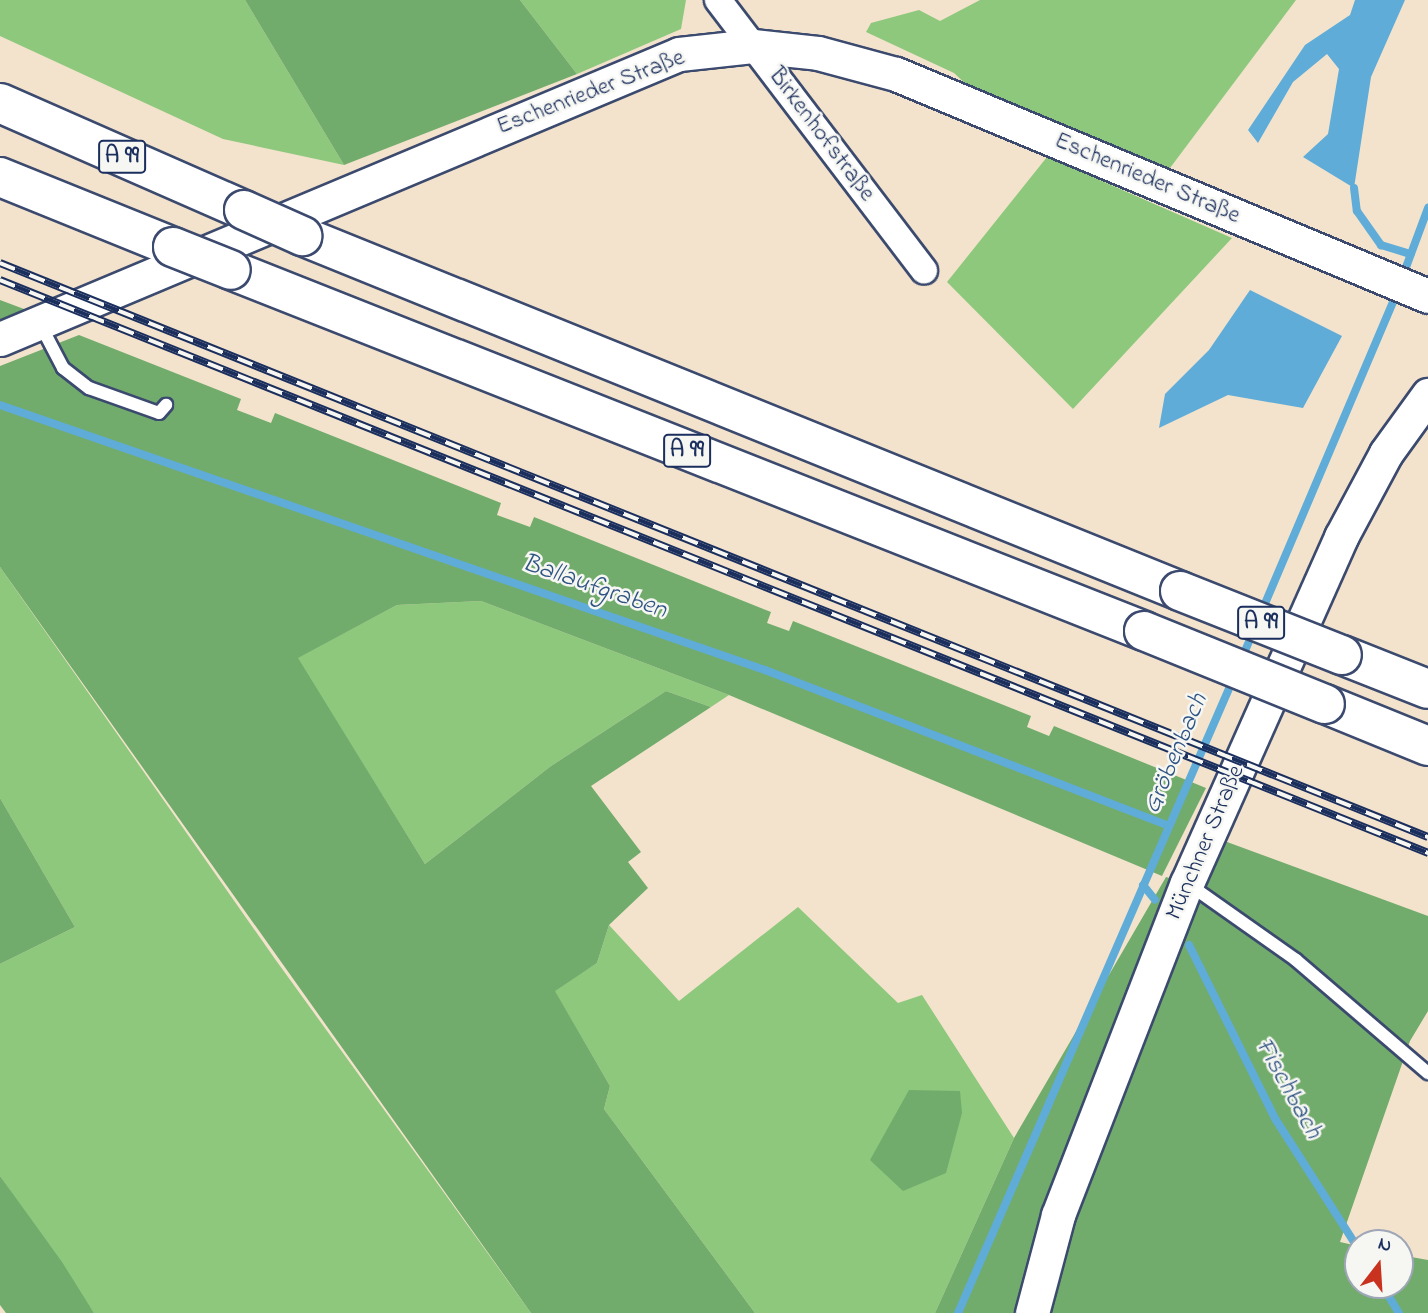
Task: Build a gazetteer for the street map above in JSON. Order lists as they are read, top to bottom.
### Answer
{
  "streets": {
    "highway": ["A 99"],
    "street": ["Eschenrieder Straße", "Birkenhofstraße", "Münchner Straße"]
  },
  "crossings": [
    ["Eschenrieder Straße", "Birkenhofstraße"]
  ],
  "water": ["Ballaufgraben", "Gröbenbach", "Fischbach"],
  "north": "top"
}
